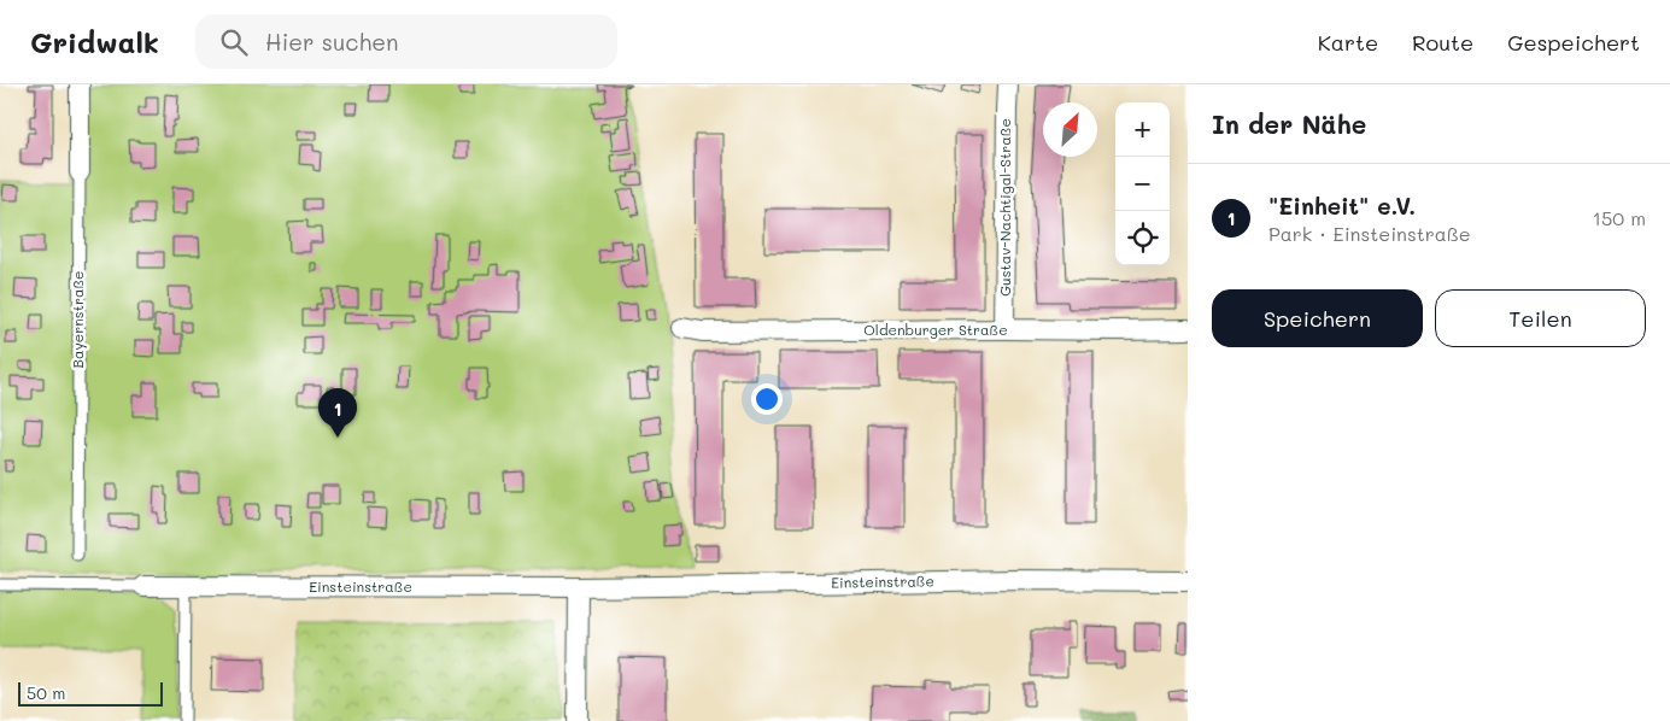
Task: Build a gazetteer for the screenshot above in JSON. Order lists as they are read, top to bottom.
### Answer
{
  "streets": {
    "street": [
      "Gustav-Nachtigal-Straße",
      "Bayernstraße",
      "Oldenburger Straße",
      "Einsteinstraße"
    ]
  },
  "crossings": [
    ["Gustav-Nachtigal-Straße", "Oldenburger Straße"]
  ],
  "scale_bar": "50 m",
  "north": "top right",
  "page": {
    "header": "Gridwalk",
    "search": "Hier suchen",
    "nav": ["Karte", "Route", "Gespeichert"],
    "heading": "In der Nähe",
    "map_buttons": ["+", "−"],
    "list": [
      {
        "mark": "1",
        "name": "\"Einheit\" e.V.",
        "note": "Park · Einsteinstraße",
        "value": "150 m"
      }
    ],
    "buttons": ["Speichern", "Teilen"],
    "pins": "1",
    "scale": "50 m"
  }
}
